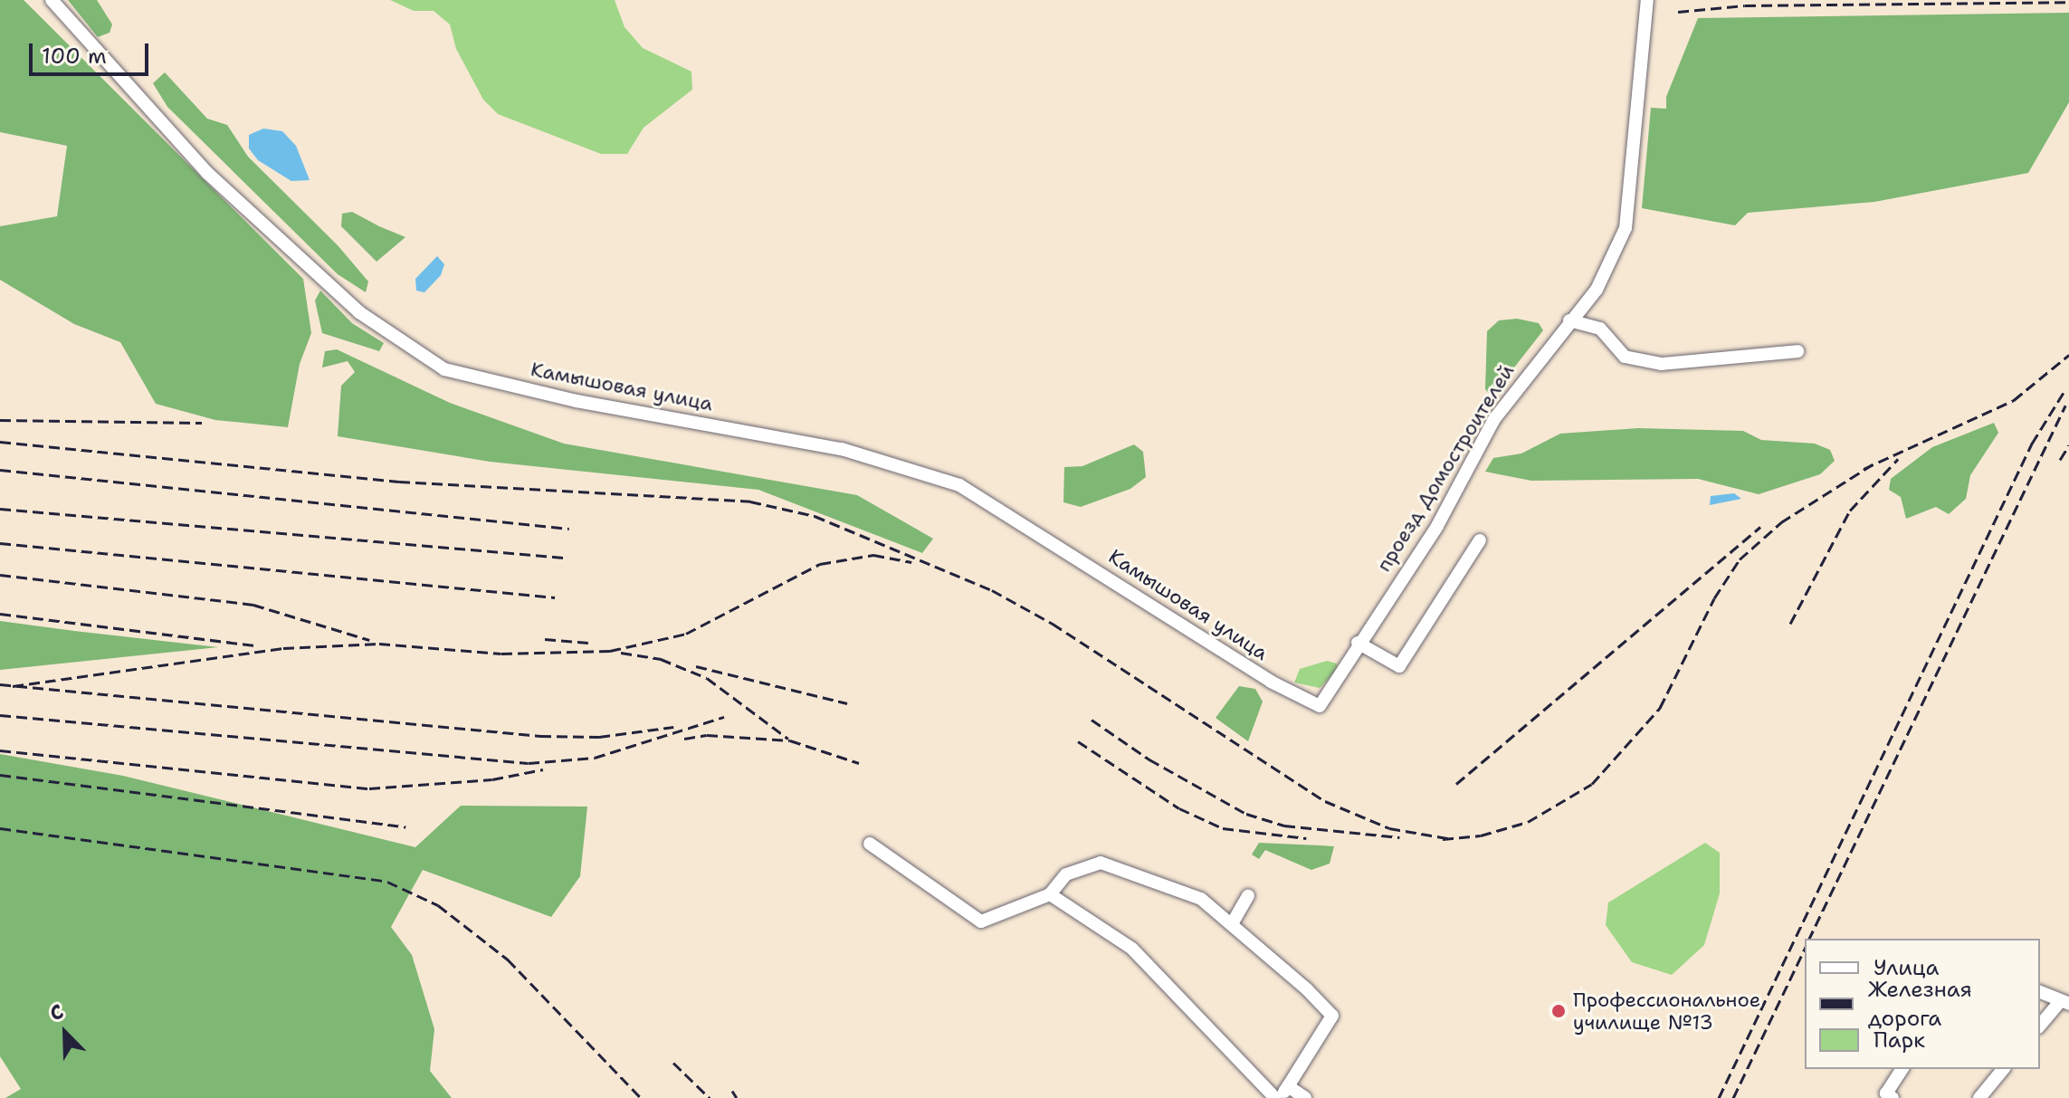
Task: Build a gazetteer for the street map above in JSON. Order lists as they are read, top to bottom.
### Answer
{
  "streets": {
    "street": ["Камышовая улица", "проезд Домостроителей"]
  },
  "crossings": [
    ["Камышовая улица", "проезд Домостроителей"]
  ],
  "places": ["Профессиональное училище №13"],
  "legend": ["Улица", "Железная дорога", "Парк"],
  "scale_bar": "100 m",
  "north": "top left"
}
